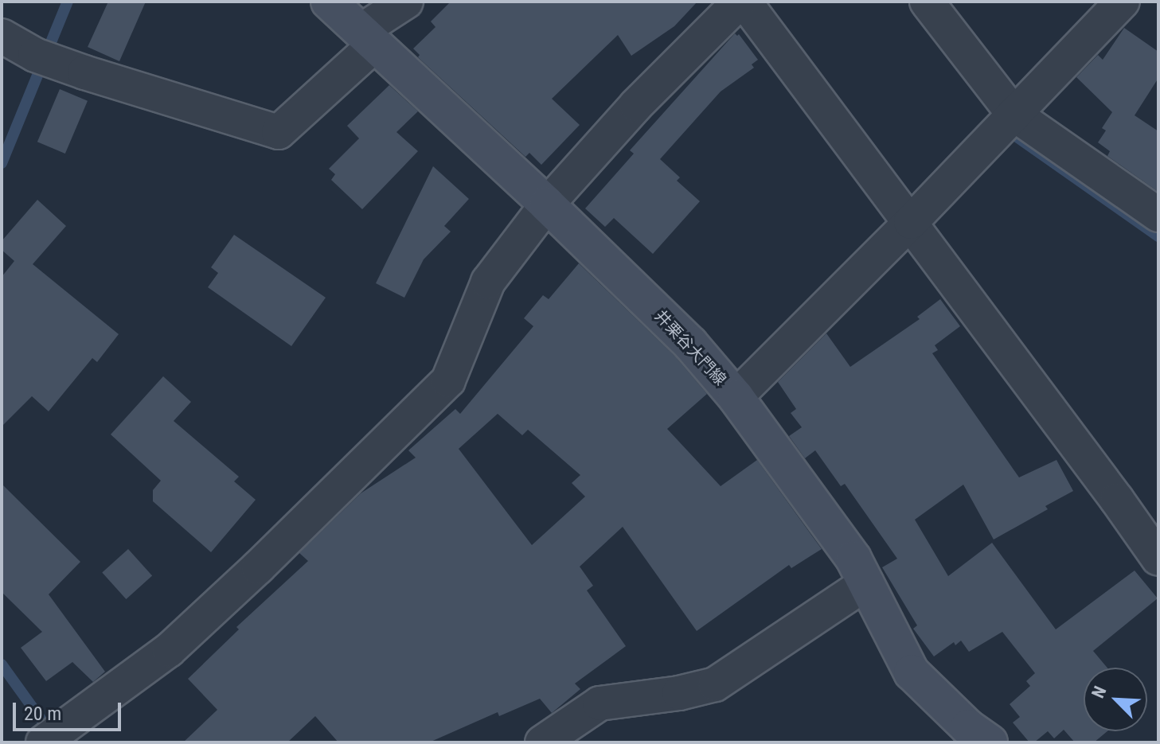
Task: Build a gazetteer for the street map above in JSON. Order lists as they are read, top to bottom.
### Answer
{
  "streets": {
    "main road": ["井栗谷大門線"]
  },
  "scale_bar": "20 m",
  "north": "top left"
}
